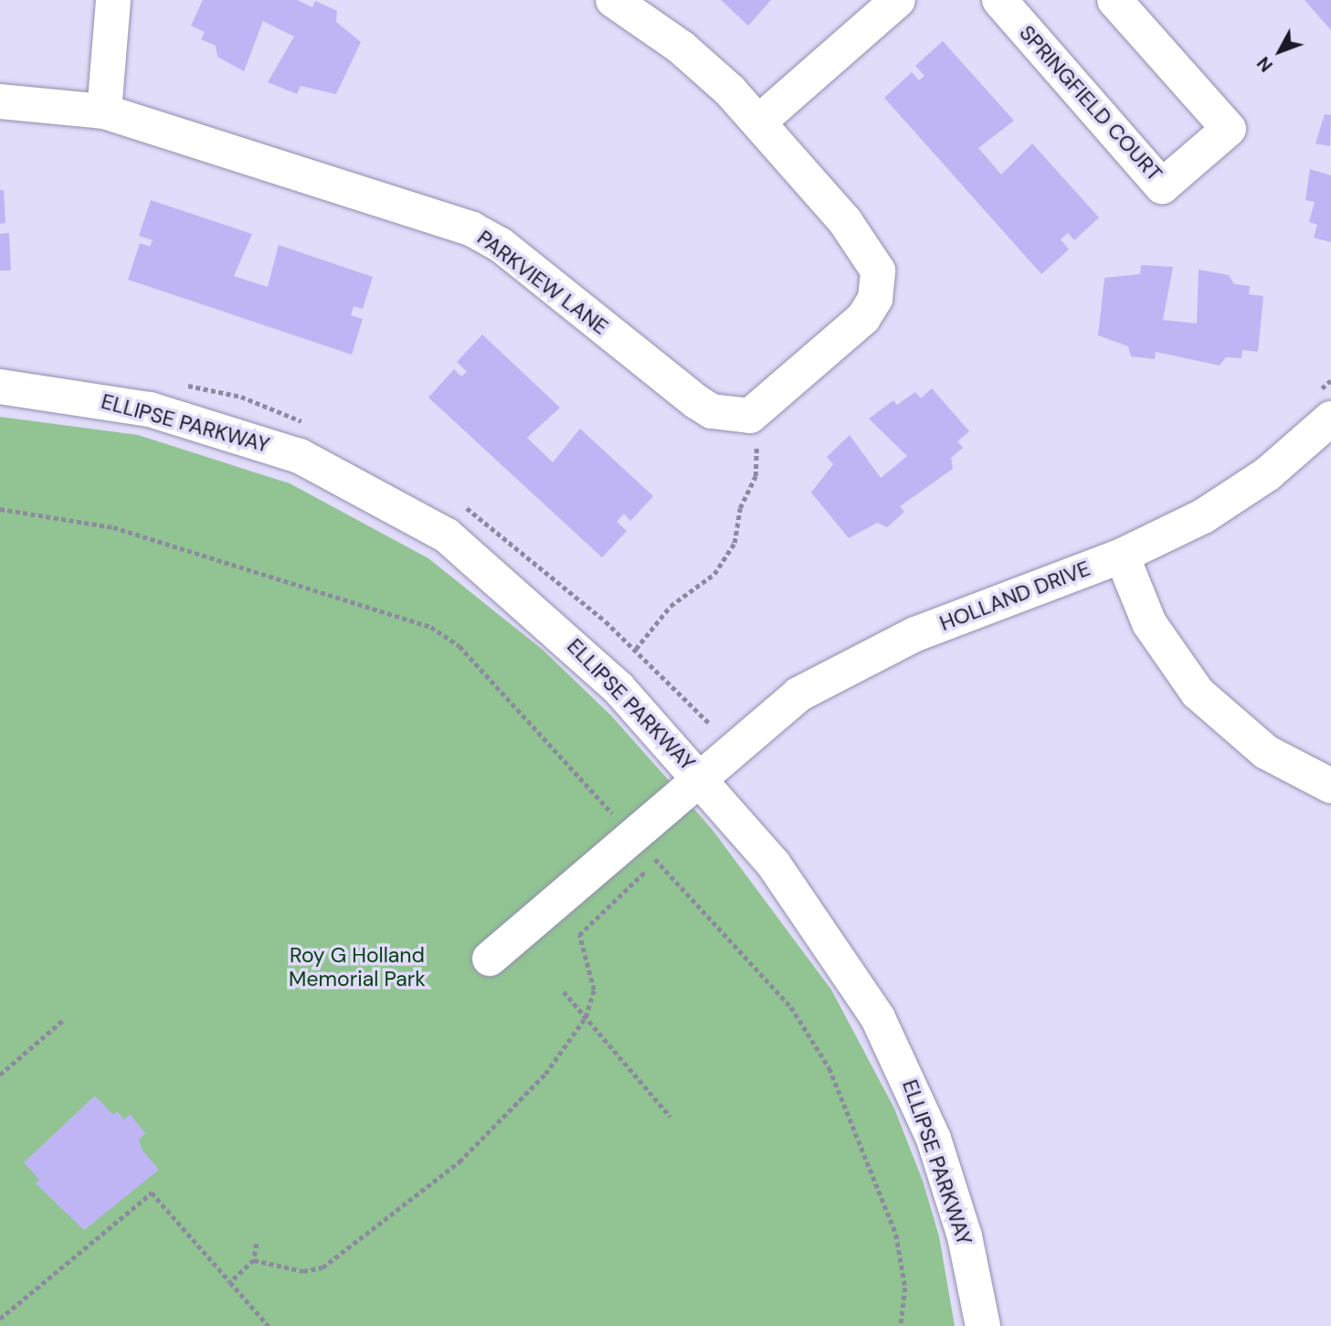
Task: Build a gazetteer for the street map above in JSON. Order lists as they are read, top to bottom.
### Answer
{
  "streets": {
    "street": [
      "SPRINGFIELD COURT",
      "PARKVIEW LANE",
      "ELLIPSE PARKWAY",
      "HOLLAND DRIVE"
    ]
  },
  "crossings": [
    ["ELLIPSE PARKWAY", "HOLLAND DRIVE"]
  ],
  "parks": ["Roy G Holland Memorial Park"],
  "north": "bottom left"
}
